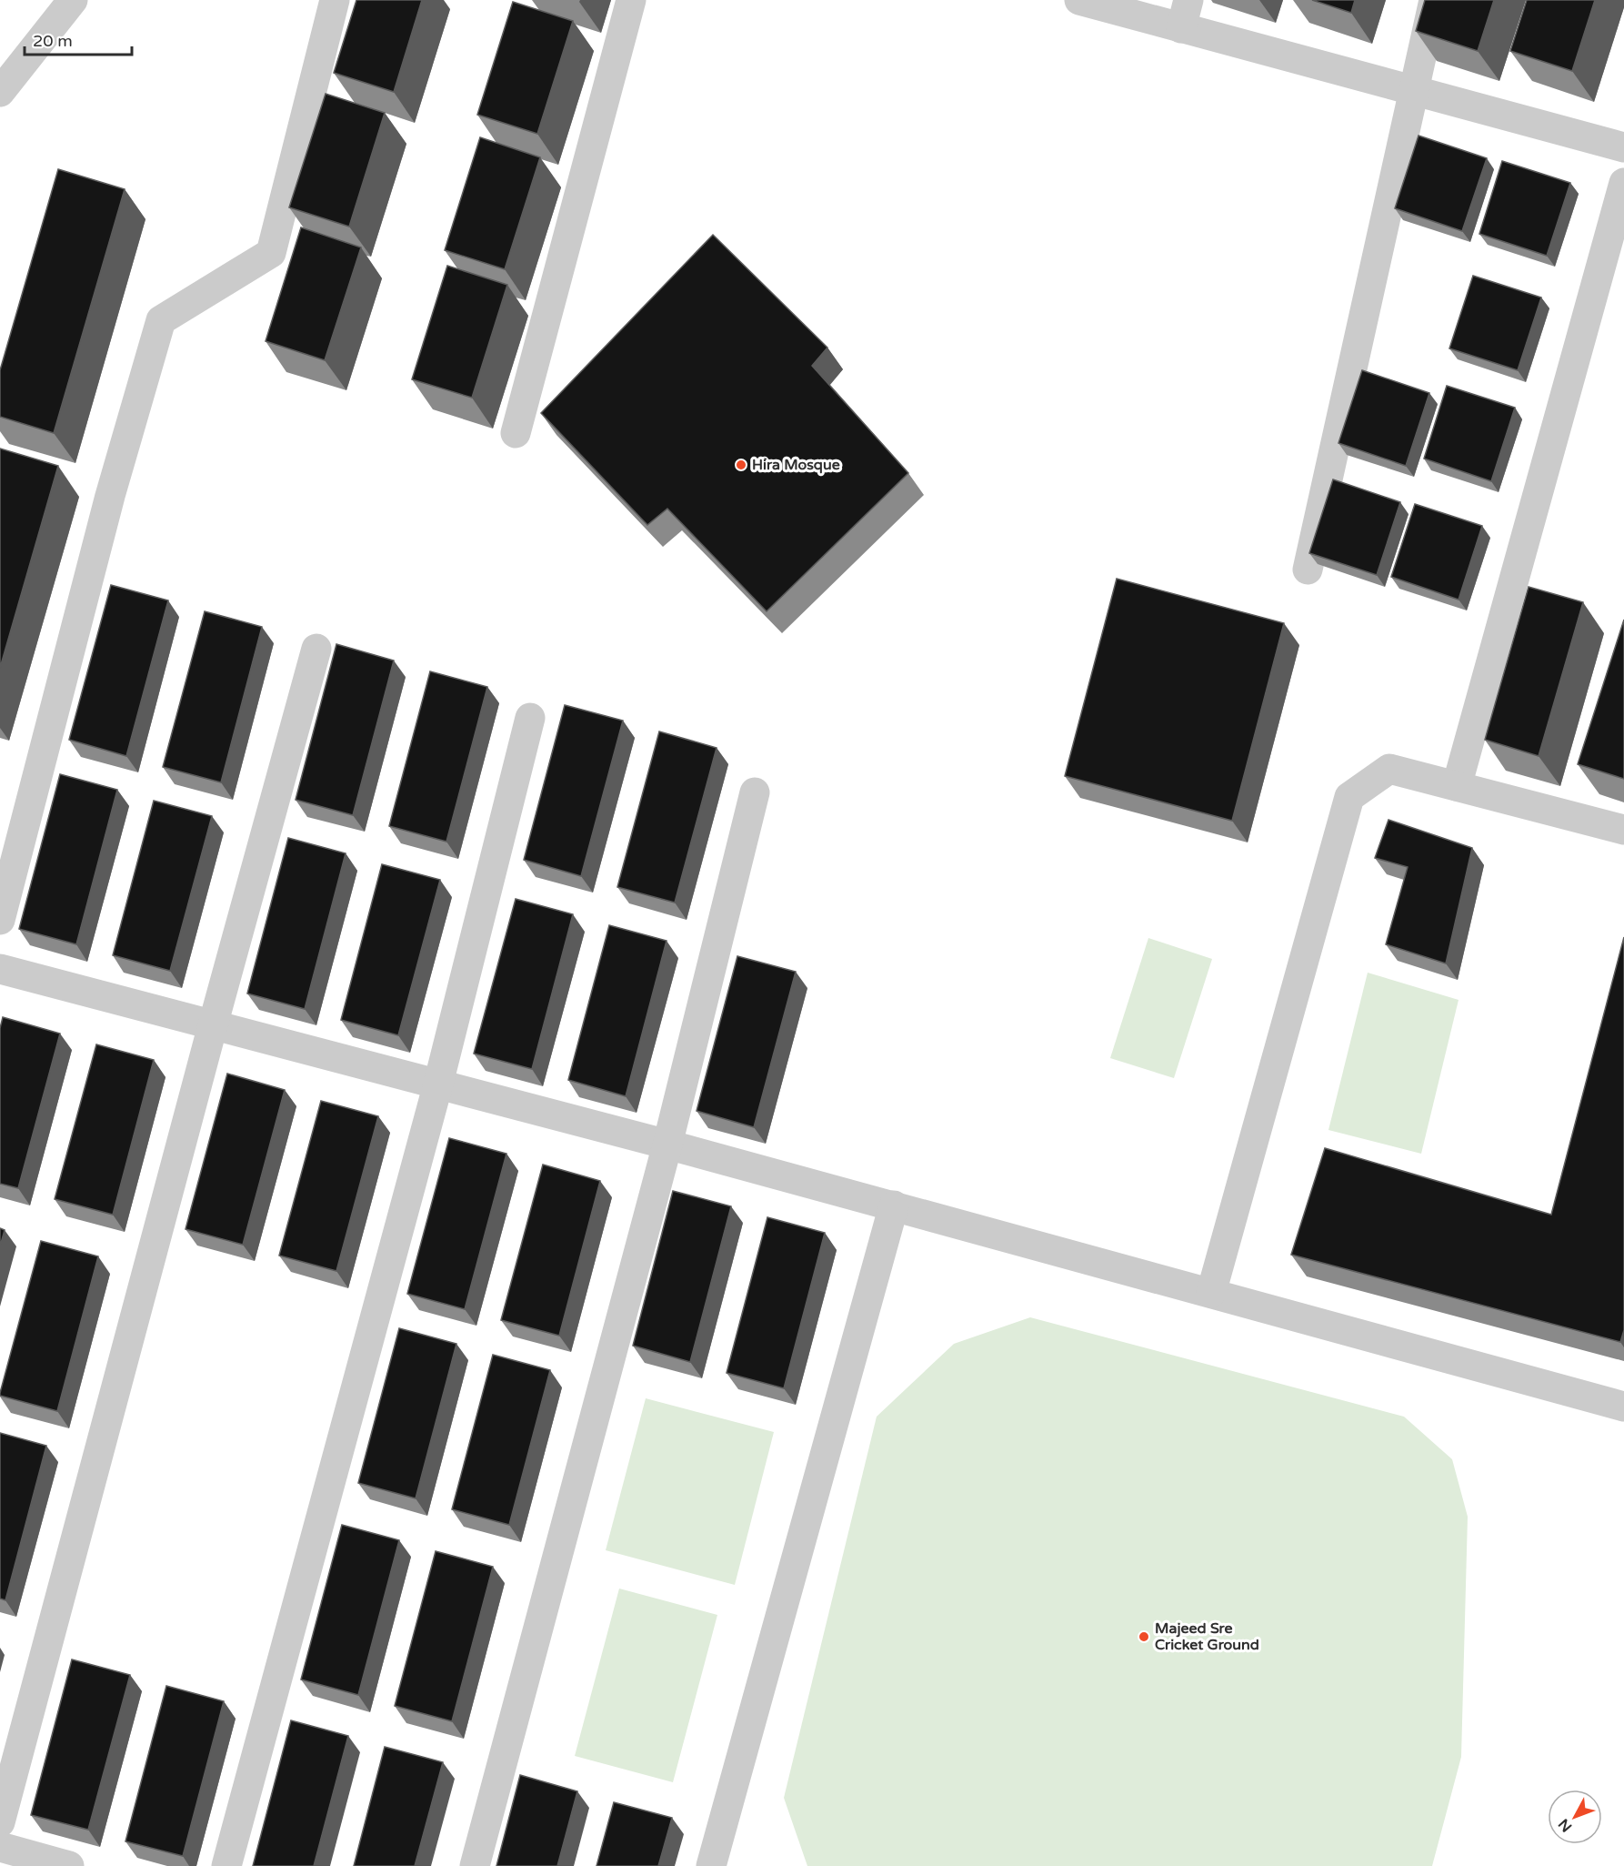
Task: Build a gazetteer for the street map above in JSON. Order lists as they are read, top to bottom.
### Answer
{
  "places": ["Hira Mosque", "Majeed Sre Cricket Ground"],
  "scale_bar": "20 m",
  "north": "bottom left"
}
